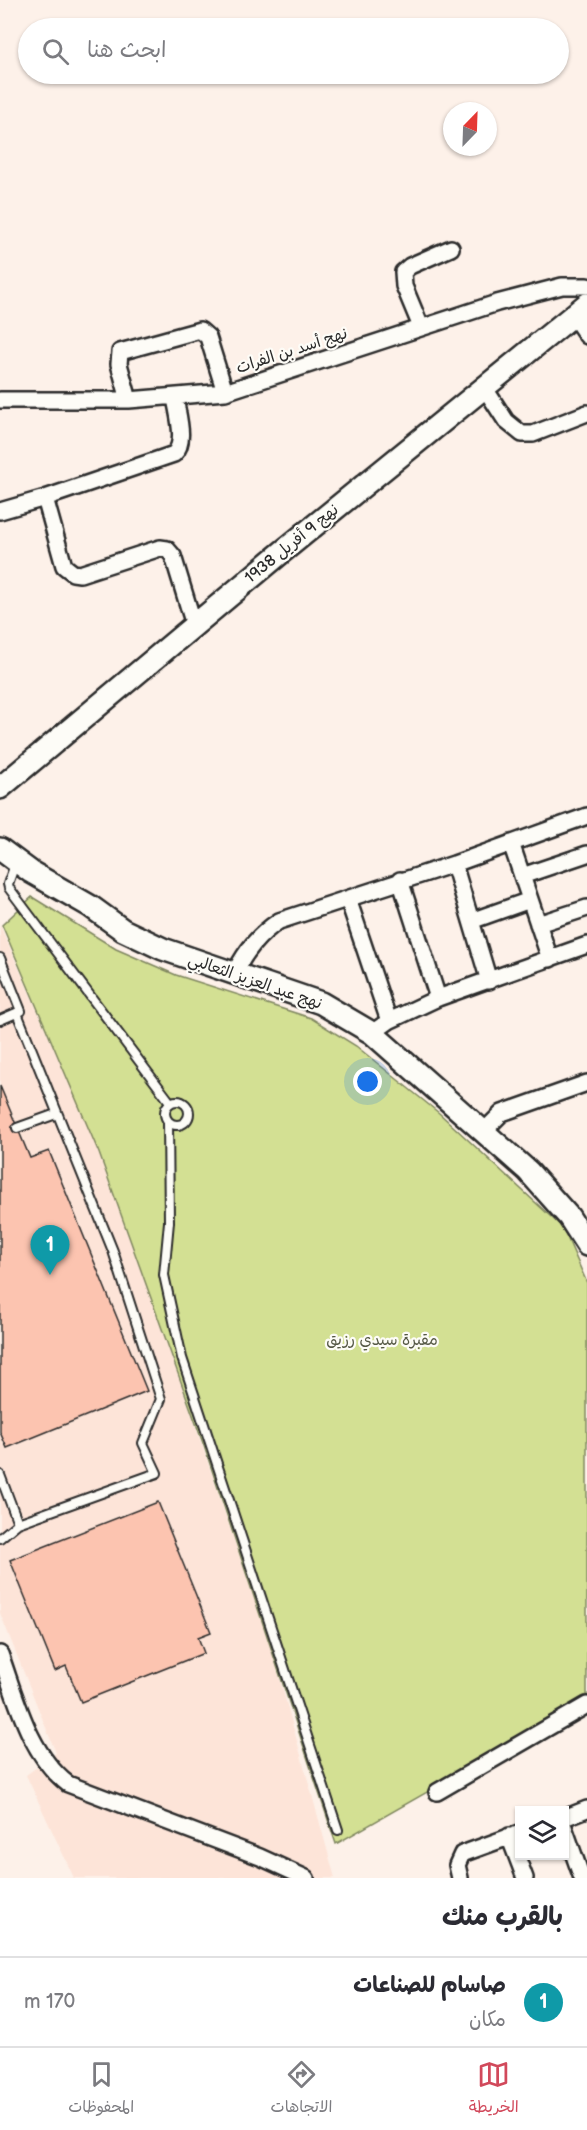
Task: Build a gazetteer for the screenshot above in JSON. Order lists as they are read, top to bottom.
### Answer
{
  "streets": {
    "street": ["نهج أسد بن الفرات", "نهج 9 أفريل 1938", "نهج عبد العزيز الثعالبي"]
  },
  "parks": ["مقبرة سيدي رزيق"],
  "north": "top right",
  "page": {
    "search": "ابحث هنا",
    "pins": "1",
    "heading": "بالقرب منك",
    "list": [
      {
        "mark": "1",
        "name": "صاسام للصناعات",
        "note": "مكان",
        "value": "170 m"
      }
    ],
    "nav": ["الخريطة", "الاتجاهات", "المحفوظات"]
  }
}
